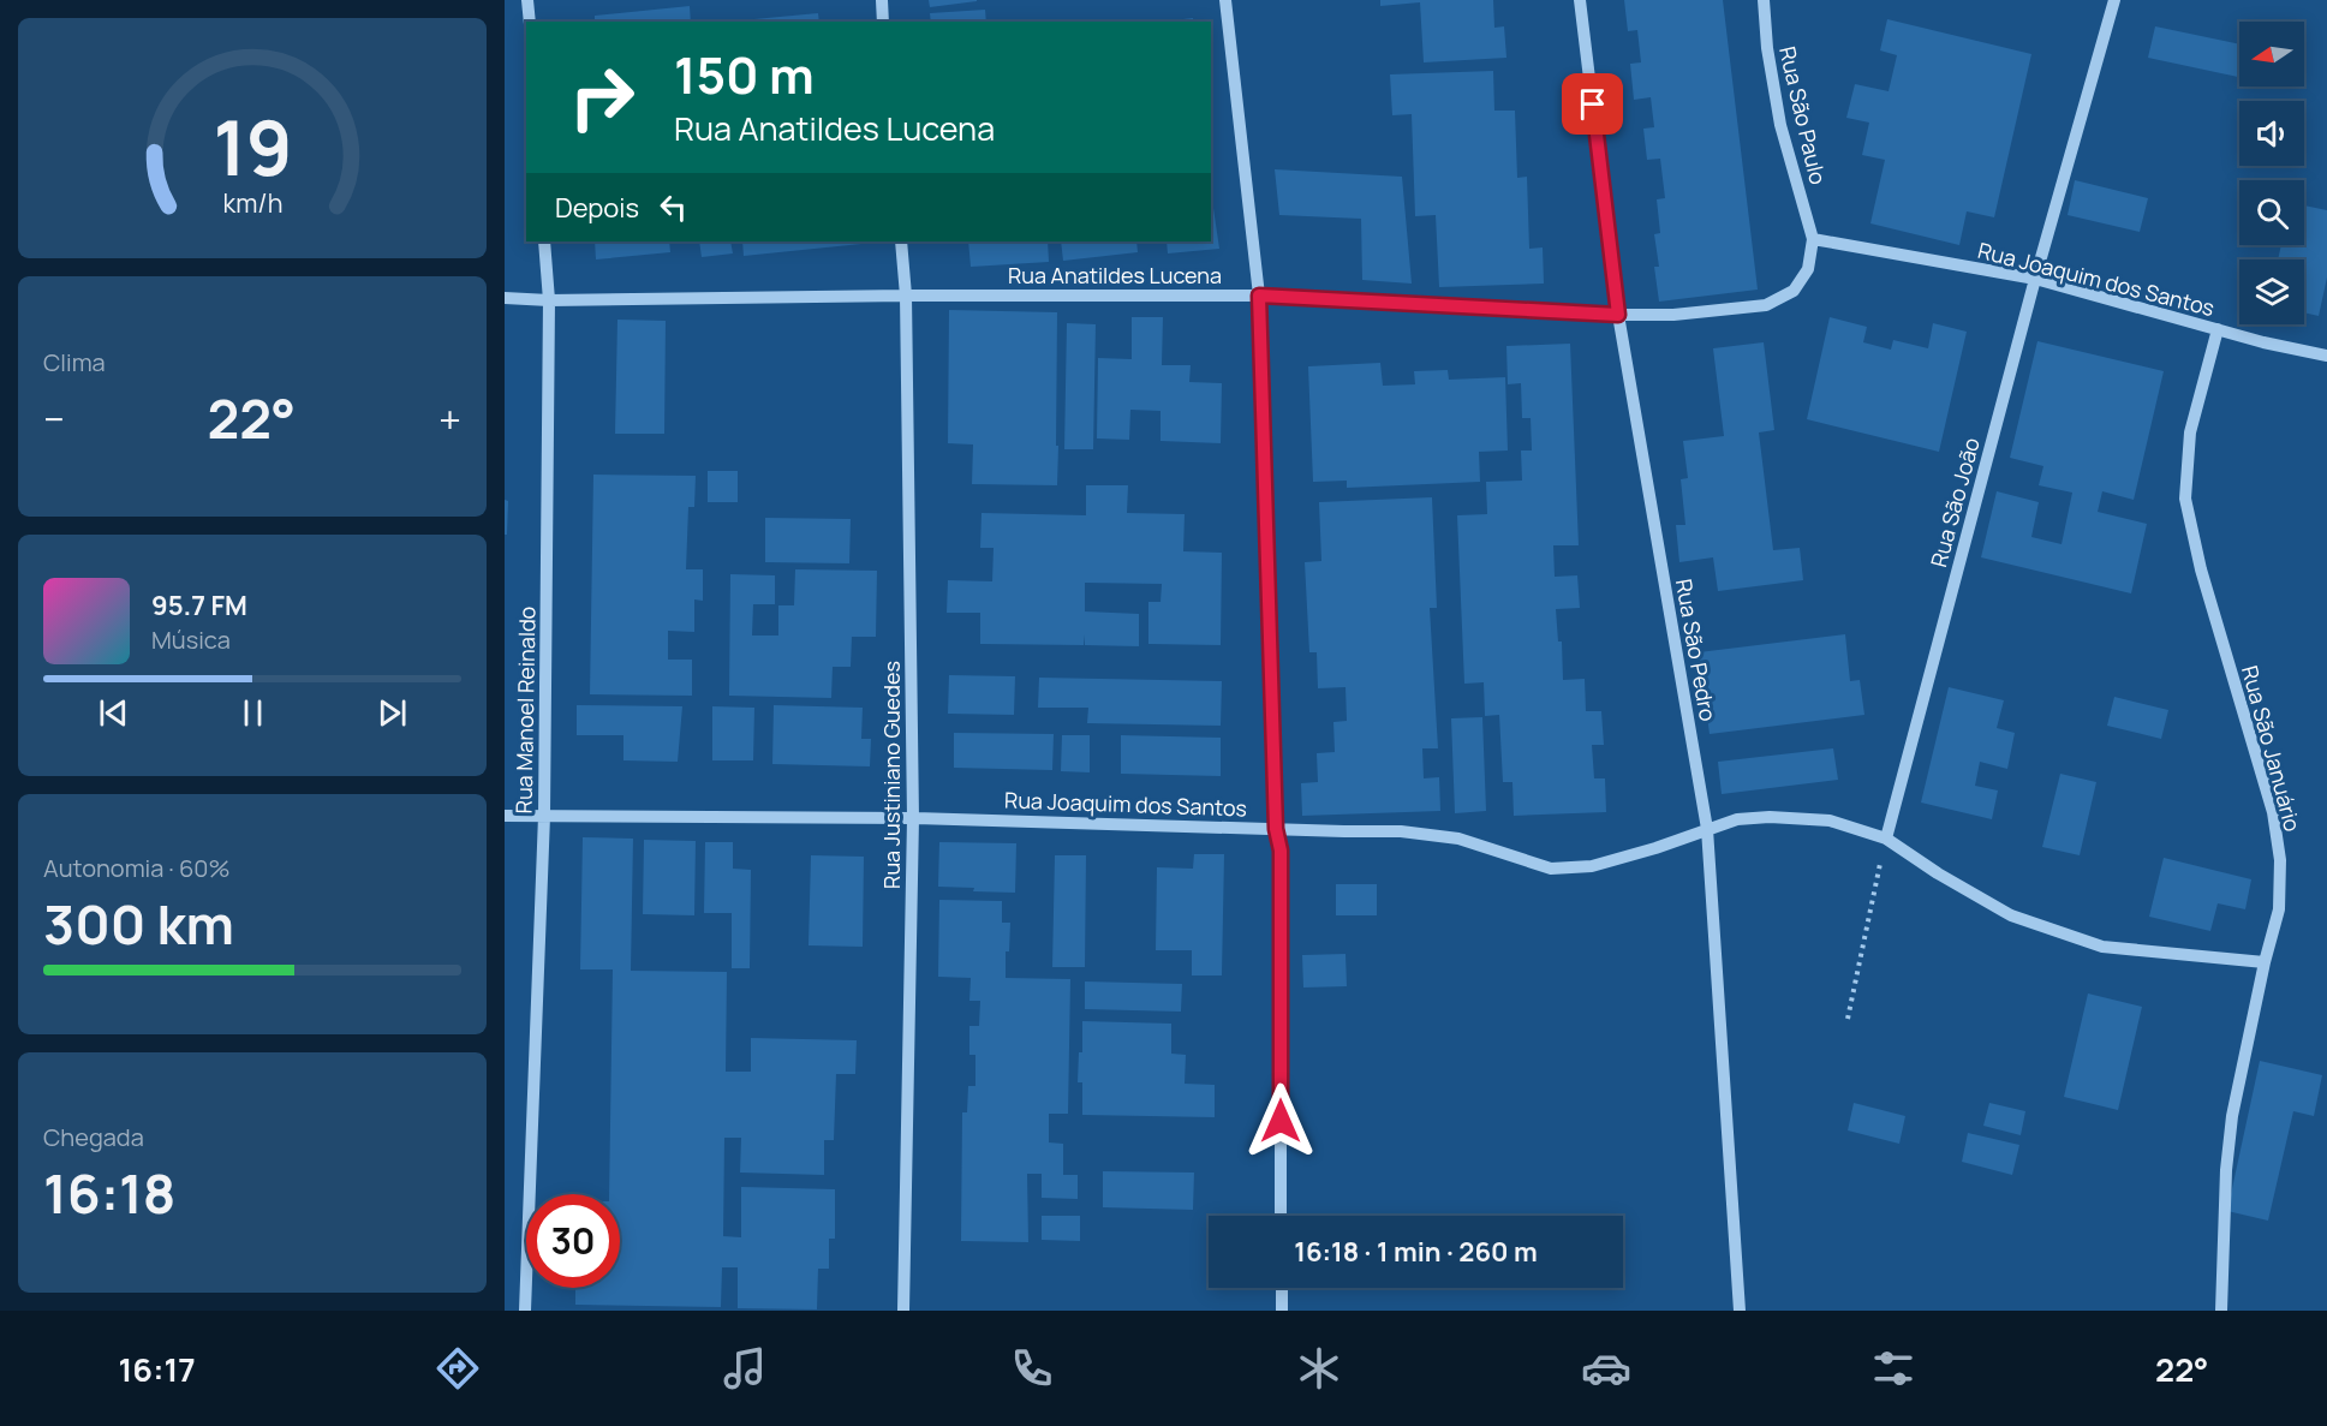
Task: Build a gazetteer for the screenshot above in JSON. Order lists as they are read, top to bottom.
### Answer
{
  "streets": {
    "street": [
      "Rua São Paulo",
      "Rua Anatildes Lucena",
      "Rua Joaquim dos Santos",
      "Rua São João",
      "Rua São Pedro",
      "Rua Manoel Reinaldo",
      "Rua São Januário",
      "Rua Justiniano Guedes"
    ]
  },
  "crossings": [
    ["Rua São Paulo", "Rua Anatildes Lucena"],
    ["Rua São Paulo", "Rua Joaquim dos Santos"],
    ["Rua Anatildes Lucena", "Rua Joaquim dos Santos"],
    ["Rua Anatildes Lucena", "Rua São Pedro"],
    ["Rua Anatildes Lucena", "Rua Manoel Reinaldo"],
    ["Rua Anatildes Lucena", "Rua Justiniano Guedes"],
    ["Rua Joaquim dos Santos", "Rua São João"],
    ["Rua Joaquim dos Santos", "Rua São Pedro"],
    ["Rua Joaquim dos Santos", "Rua Manoel Reinaldo"],
    ["Rua Joaquim dos Santos", "Rua São Januário"],
    ["Rua Joaquim dos Santos", "Rua Justiniano Guedes"]
  ],
  "north": "left",
  "page": {
    "turn": ["150 m", "Rua Anatildes Lucena"],
    "then": "Depois",
    "tile": [
      "Clima",
      ["Autonomia · 60%", "300 km"],
      ["Chegada", "16:18"]
    ],
    "heat": ["−", "22°", "+"],
    "song": ["95.7 FM", "Música"],
    "limit": "30",
    "trip": "16:18 · 1 min · 260 m",
    "tabs": ["16:17", "22°"],
    "gauge": ["19", "km/h"]
  }
}
